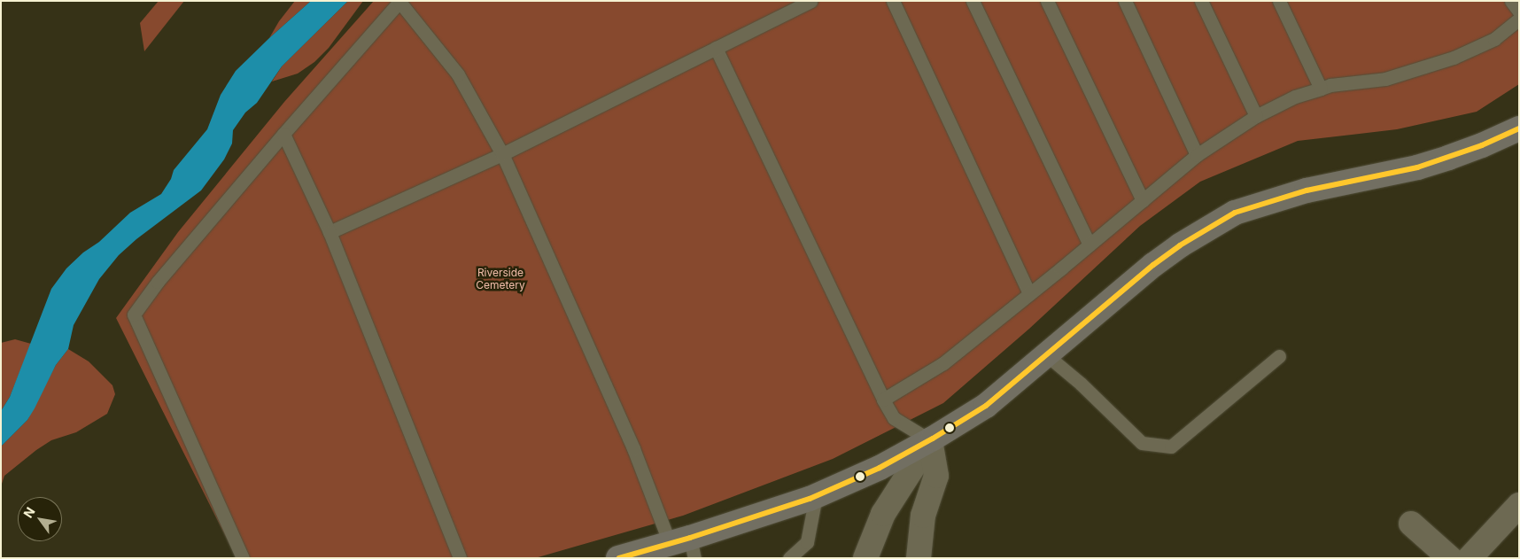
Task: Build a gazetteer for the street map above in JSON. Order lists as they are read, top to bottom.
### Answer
{
  "parks": ["Riverside Cemetery"],
  "north": "top left"
}
